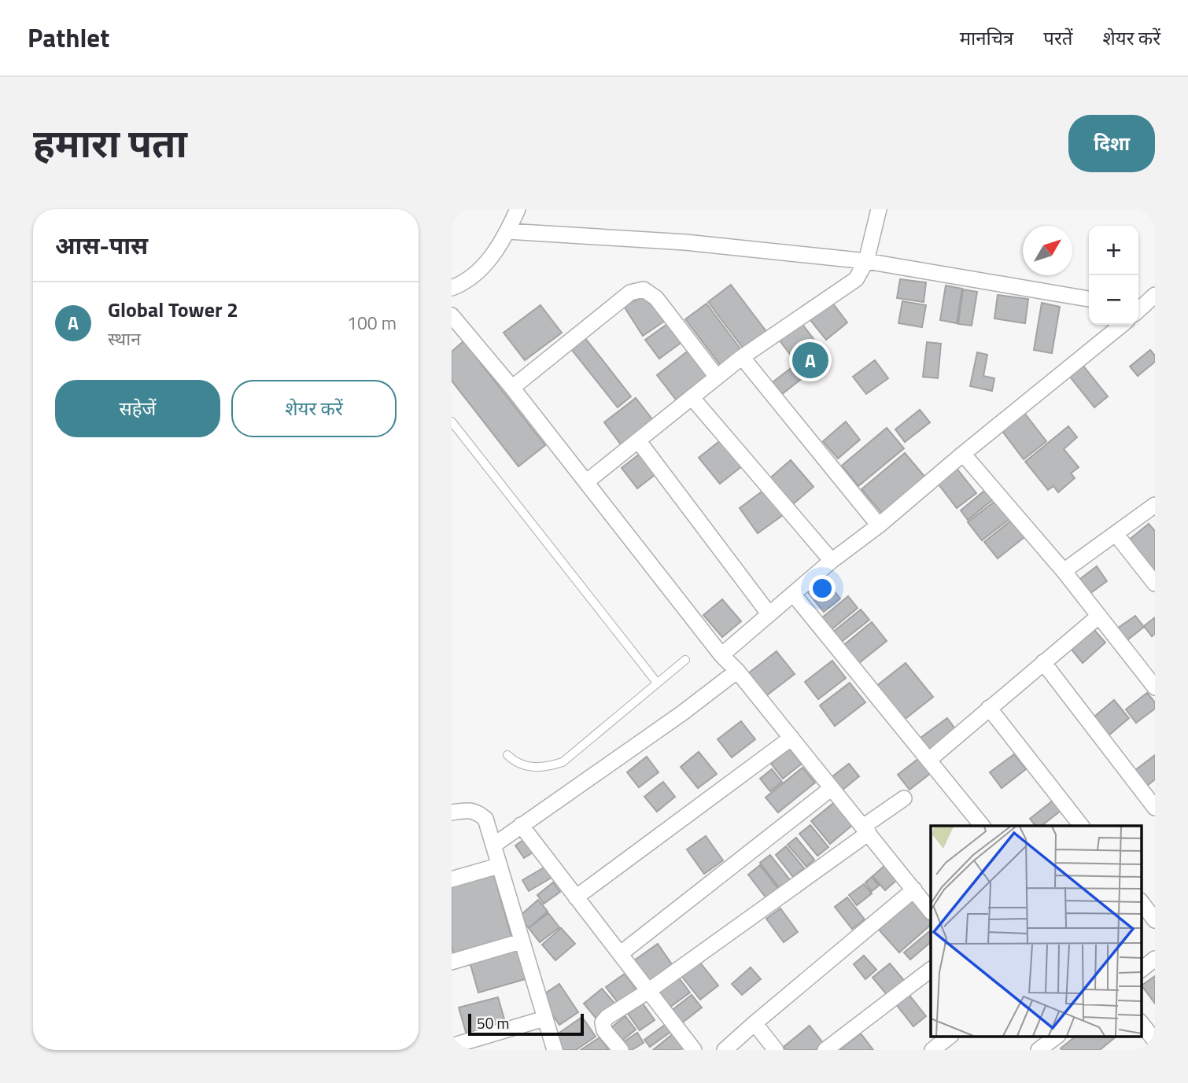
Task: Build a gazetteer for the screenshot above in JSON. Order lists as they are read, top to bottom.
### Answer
{
  "scale_bar": "50 m",
  "north": "top right",
  "page": {
    "header": "Pathlet",
    "nav": ["मानचित्र", "परतें", "शेयर करें"],
    "title": "हमारा पता",
    "buttons": [
      "दिशा",
      ["सहेजें", "शेयर करें"]
    ],
    "heading": "आस-पास",
    "map_buttons": ["+", "−"],
    "list": [
      {
        "mark": "A",
        "name": "Global Tower 2",
        "note": "स्थान",
        "value": "100 m"
      }
    ],
    "pins": "A",
    "scale": "50 m"
  }
}
